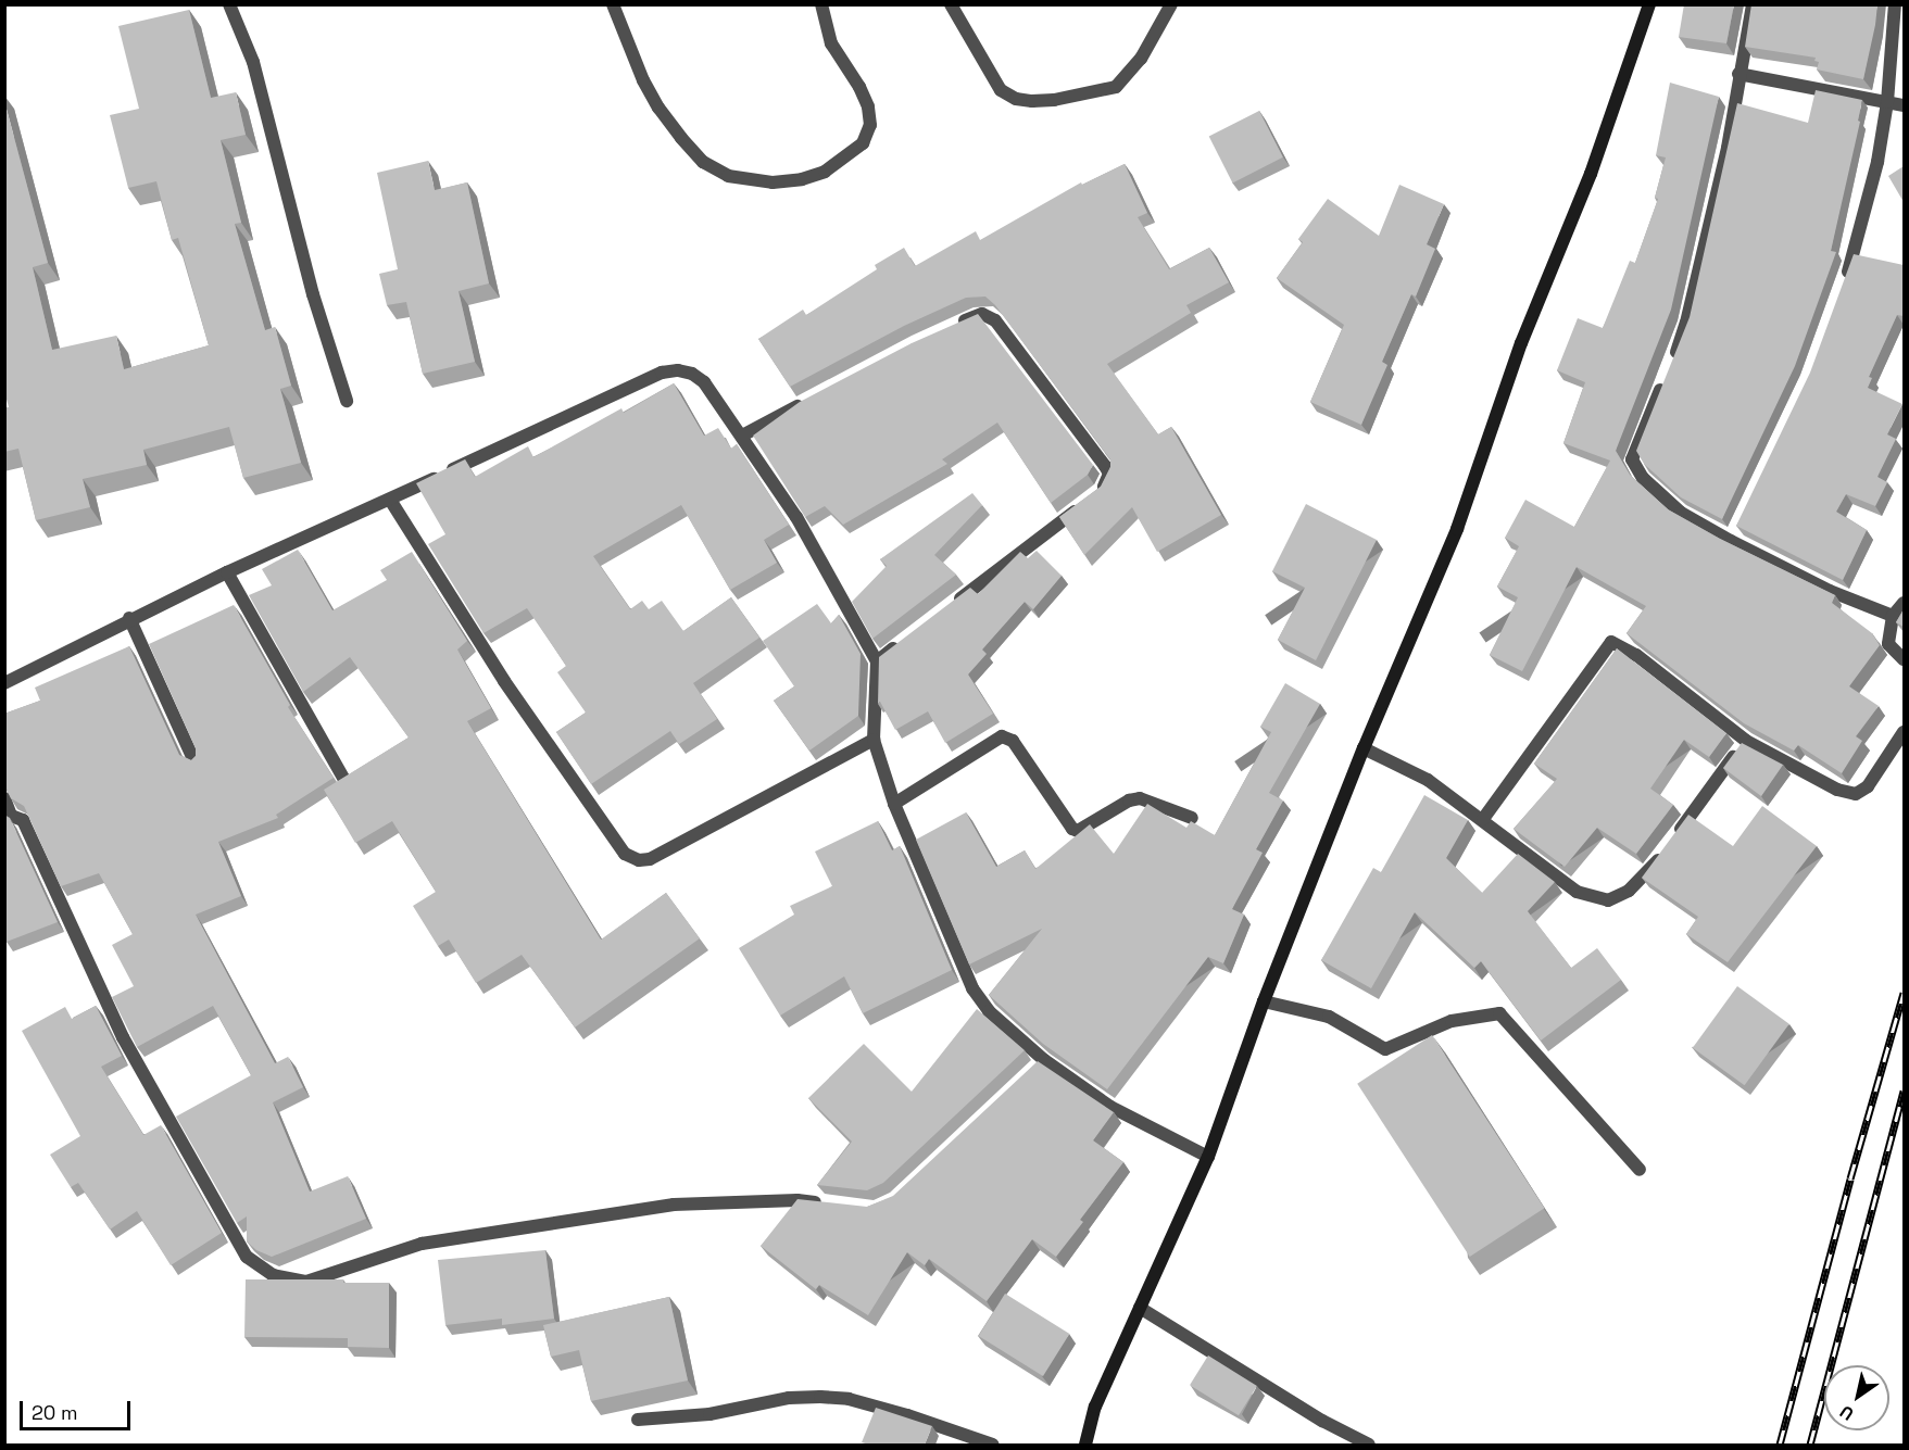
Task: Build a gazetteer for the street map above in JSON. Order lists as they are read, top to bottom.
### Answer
{
  "scale_bar": "20 m",
  "north": "bottom left"
}
